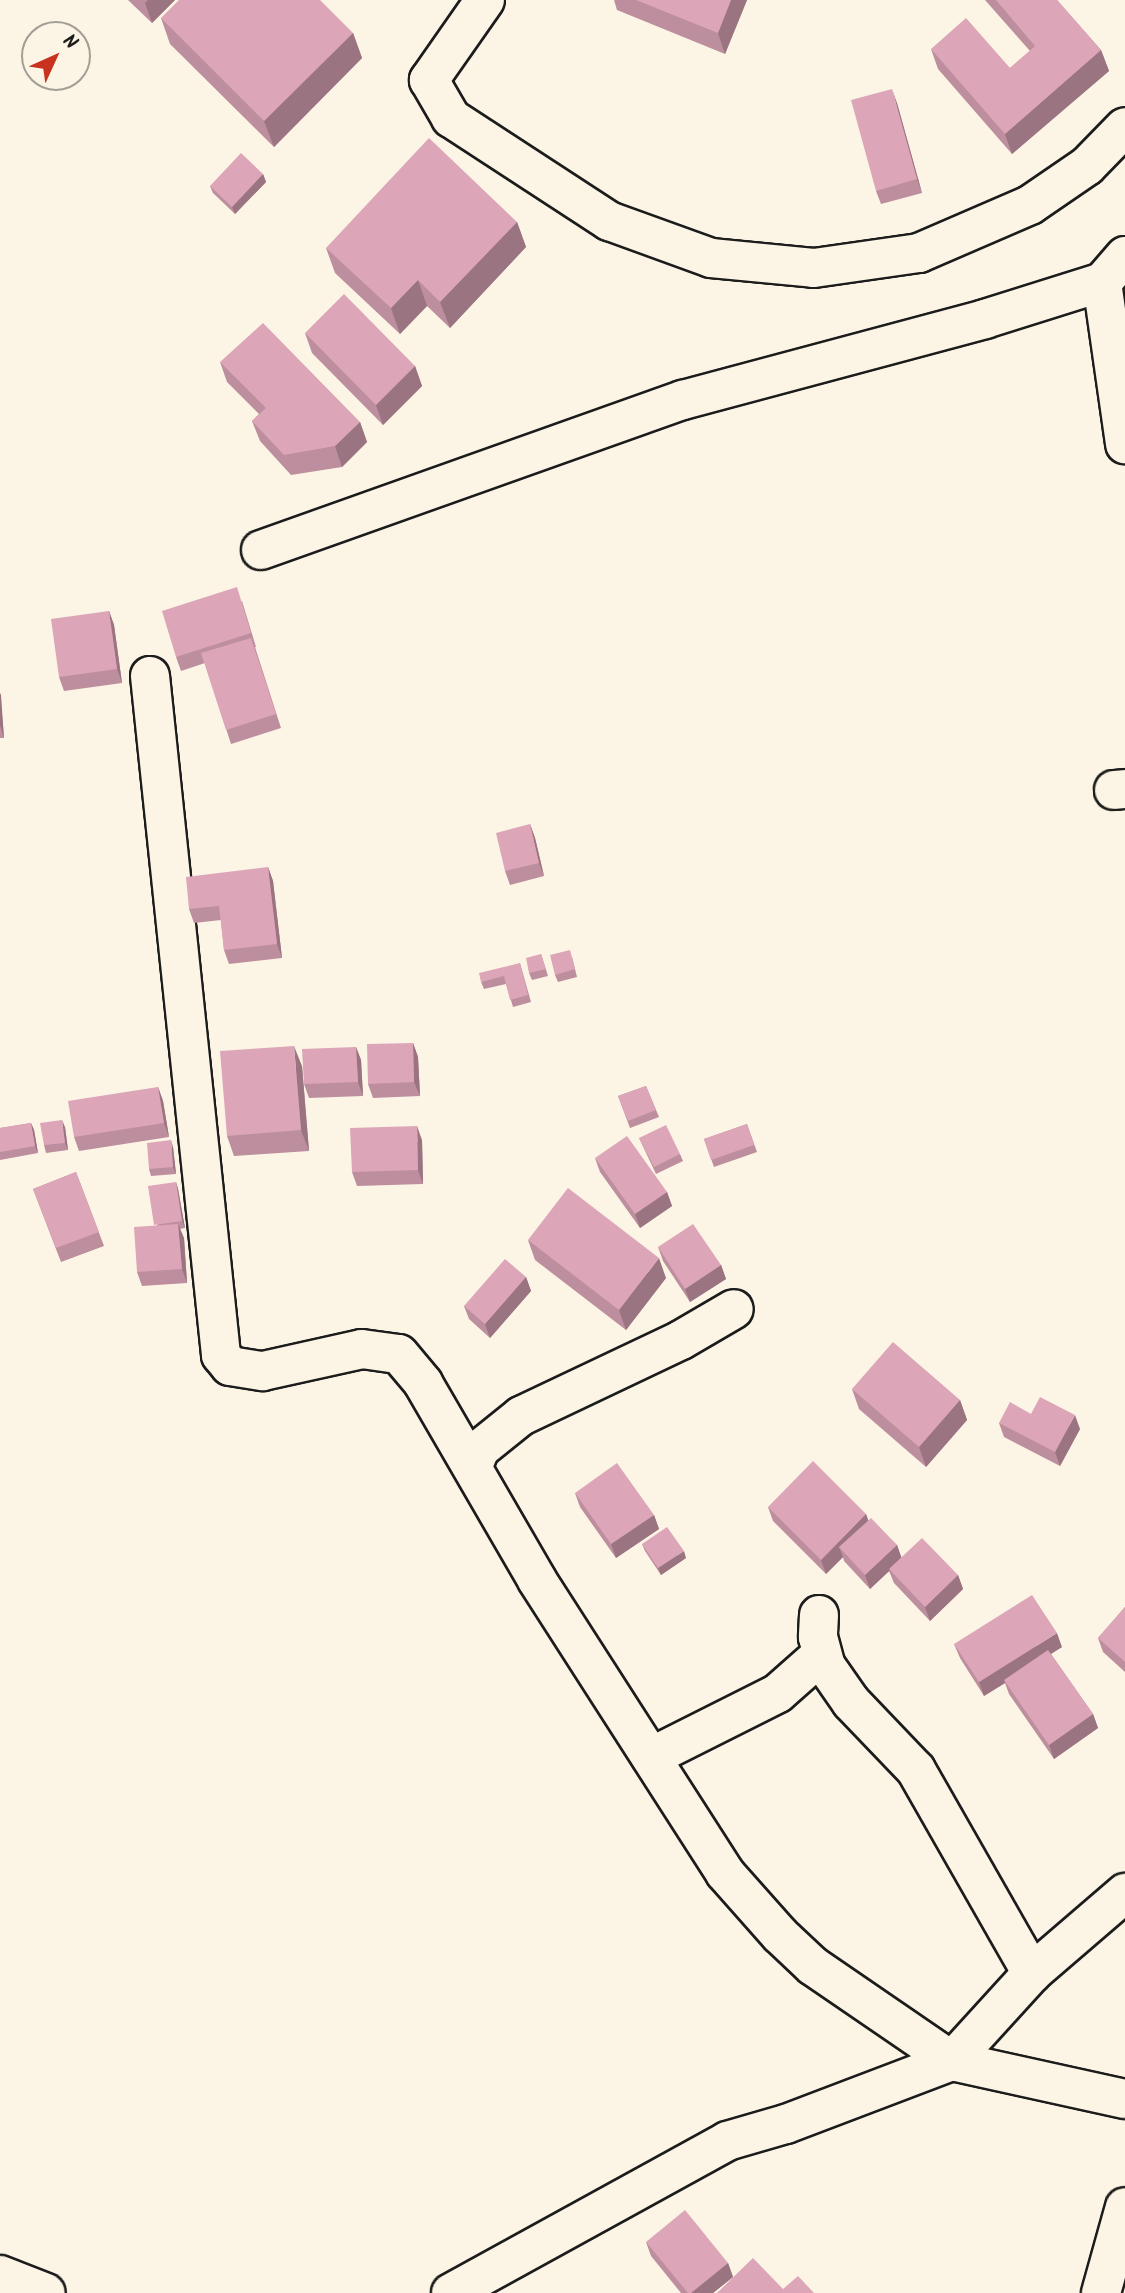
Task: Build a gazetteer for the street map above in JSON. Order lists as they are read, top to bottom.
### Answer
{
  "north": "top right"
}
